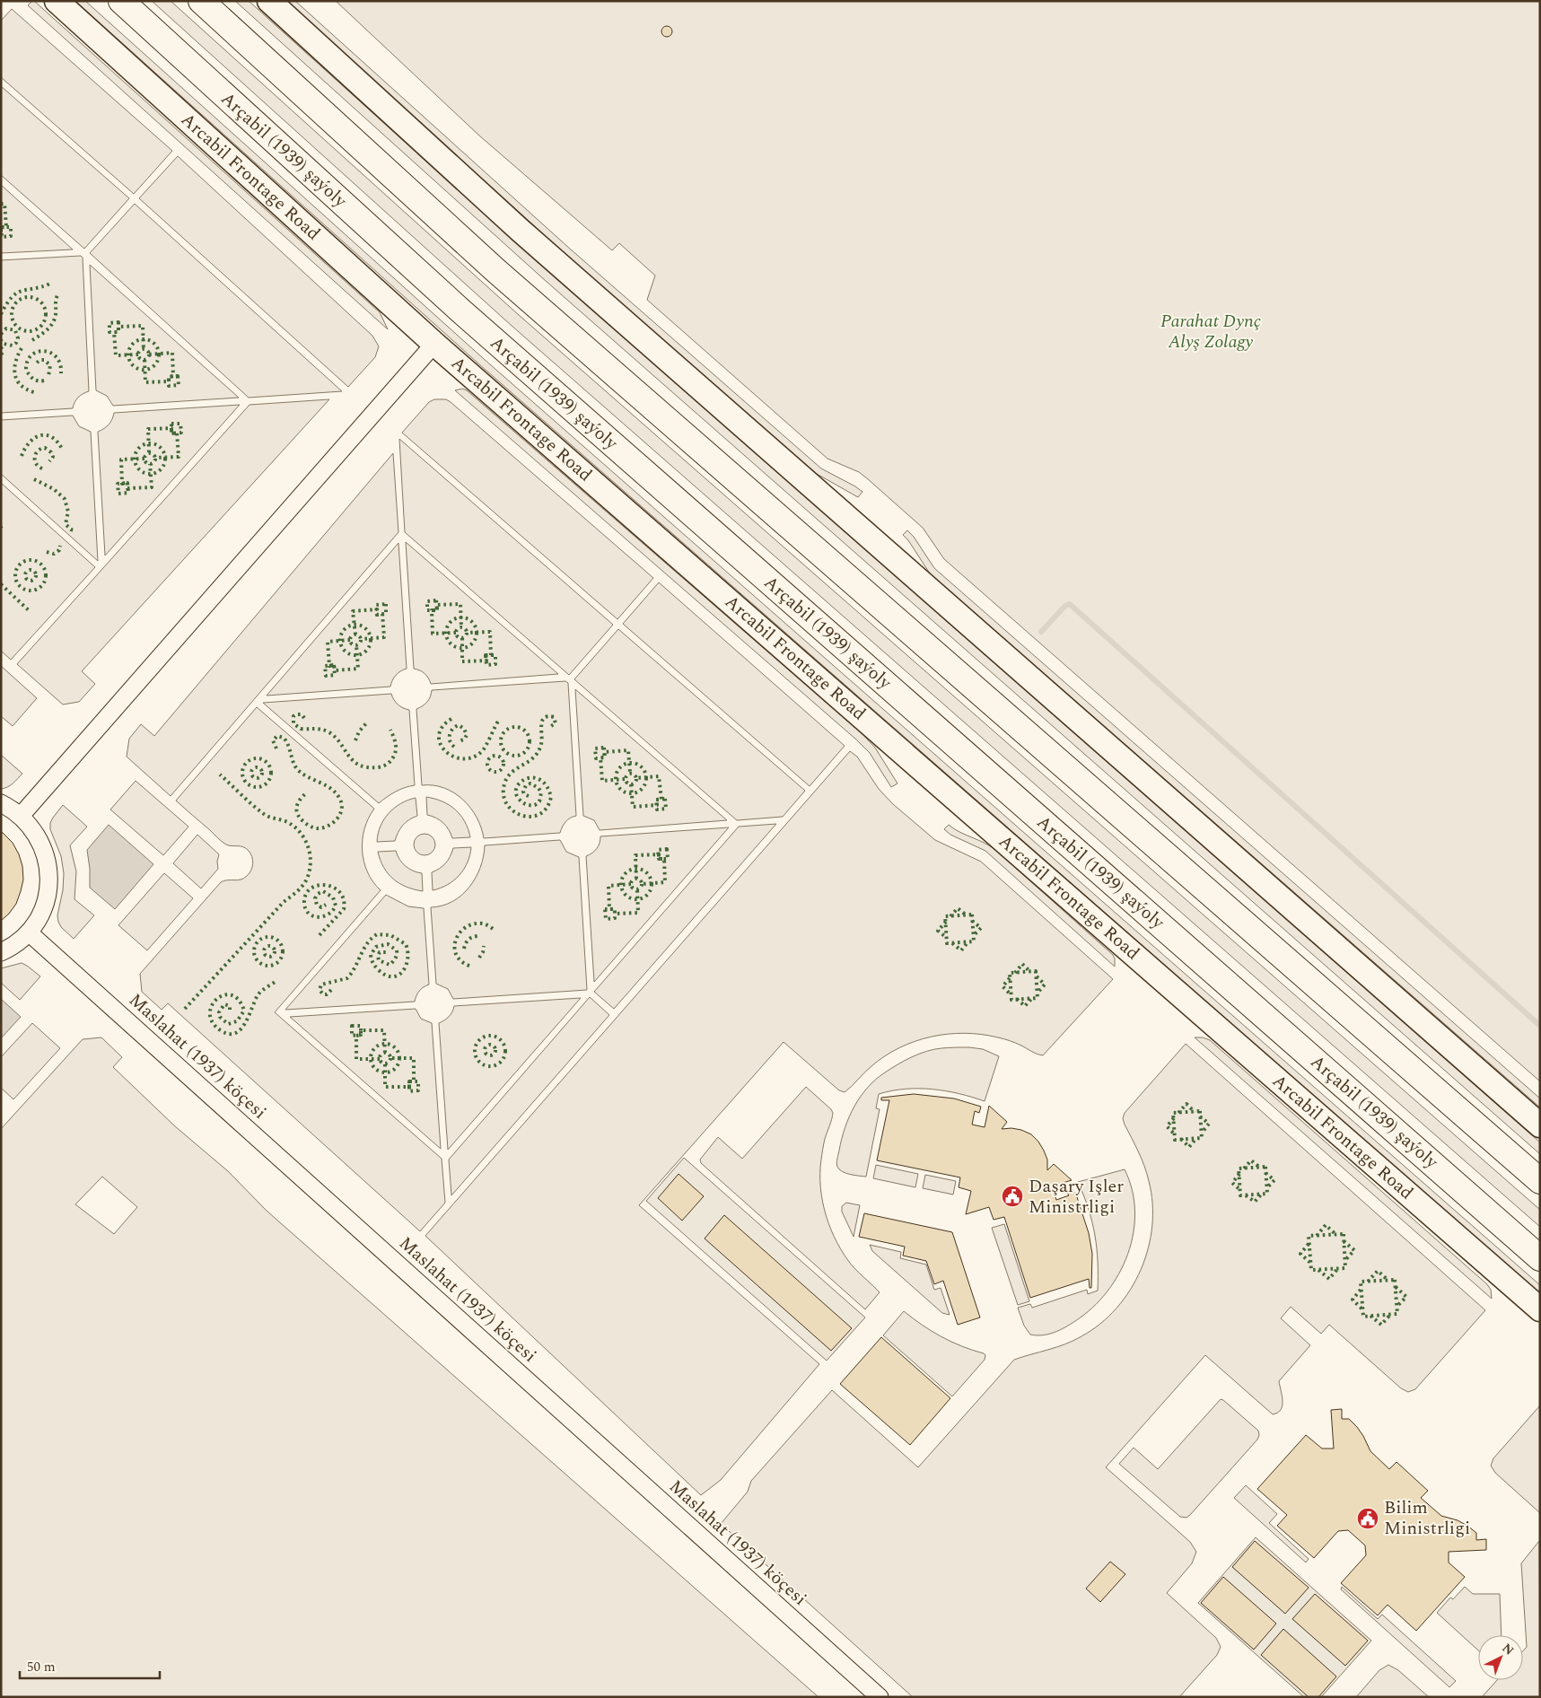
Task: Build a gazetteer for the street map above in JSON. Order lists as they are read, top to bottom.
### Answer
{
  "streets": {
    "main road": ["Arçabil (1939) şaýoly"],
    "street": ["Arcabil Frontage Road", "Maslahat (1937) köçesi"]
  },
  "parks": ["Parahat Dynç Alyş Zolagy"],
  "places": {
    "public building": ["Daşary Işler Ministrligi", "Bilim Ministrligi"]
  },
  "scale_bar": "50 m",
  "north": "top right"
}
